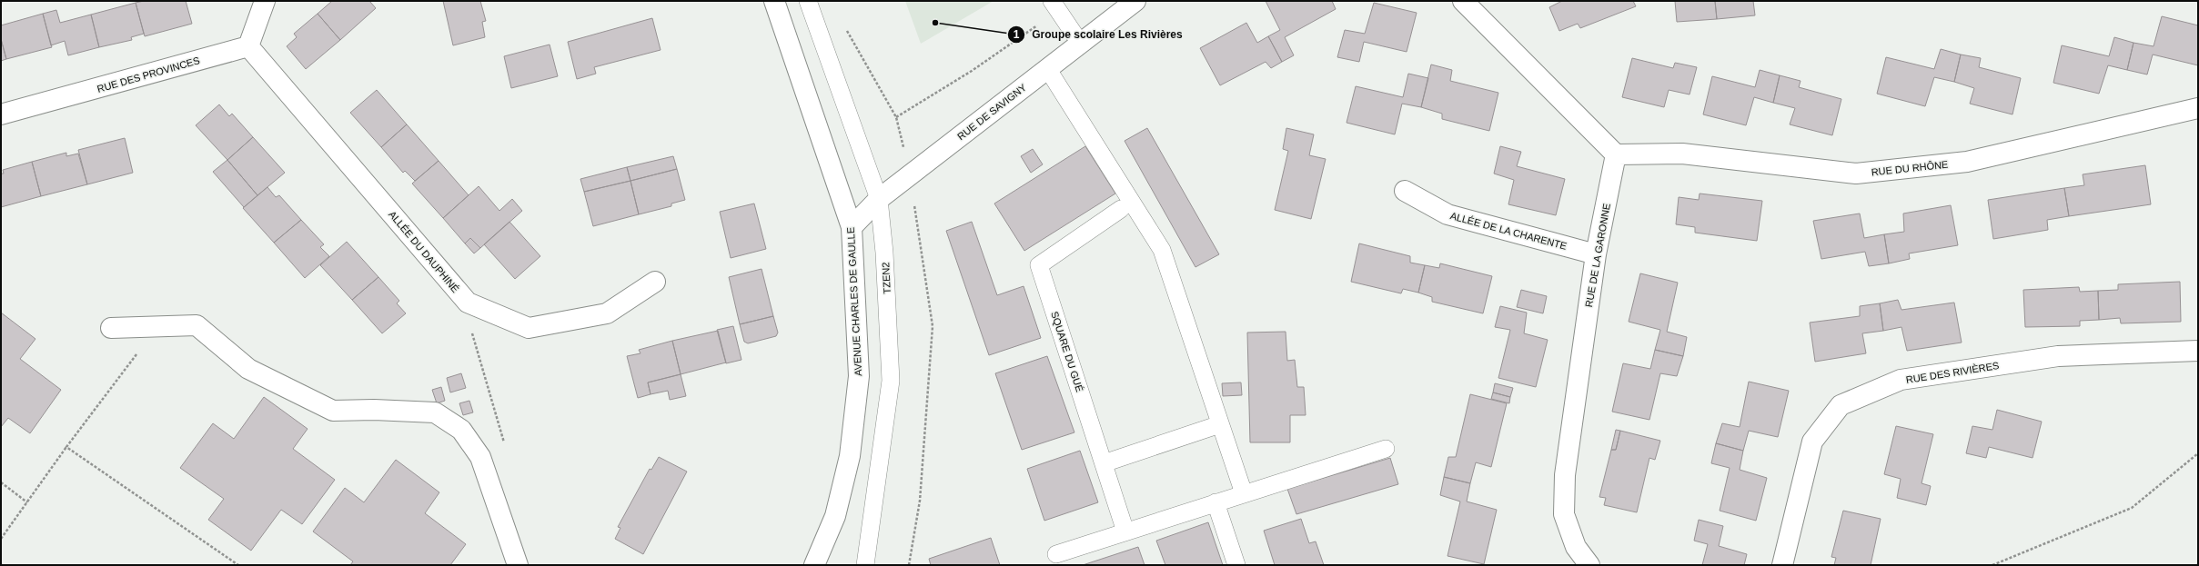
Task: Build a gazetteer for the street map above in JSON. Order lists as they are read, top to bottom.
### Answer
{
  "streets": {
    "street": [
      "RUE DES PROVINCES",
      "RUE DE SAVIGNY",
      "RUE DU RHÔNE",
      "ALLÉE DE LA CHARENTE",
      "ALLÉE DU DAUPHINÉ",
      "RUE DE LA GARONNE",
      "AVENUE CHARLES DE GAULLE",
      "RUE DES RIVIÈRES"
    ],
    "lane": ["TZEN2", "SQUARE DU GUÉ"]
  },
  "crossings": [
    ["RUE DES PROVINCES", "ALLÉE DU DAUPHINÉ"],
    ["RUE DE SAVIGNY", "TZEN2"],
    ["RUE DE SAVIGNY", "AVENUE CHARLES DE GAULLE"],
    ["RUE DU RHÔNE", "RUE DE LA GARONNE"],
    ["ALLÉE DE LA CHARENTE", "RUE DE LA GARONNE"]
  ],
  "places": ["Groupe scolaire Les Rivières"]
}
